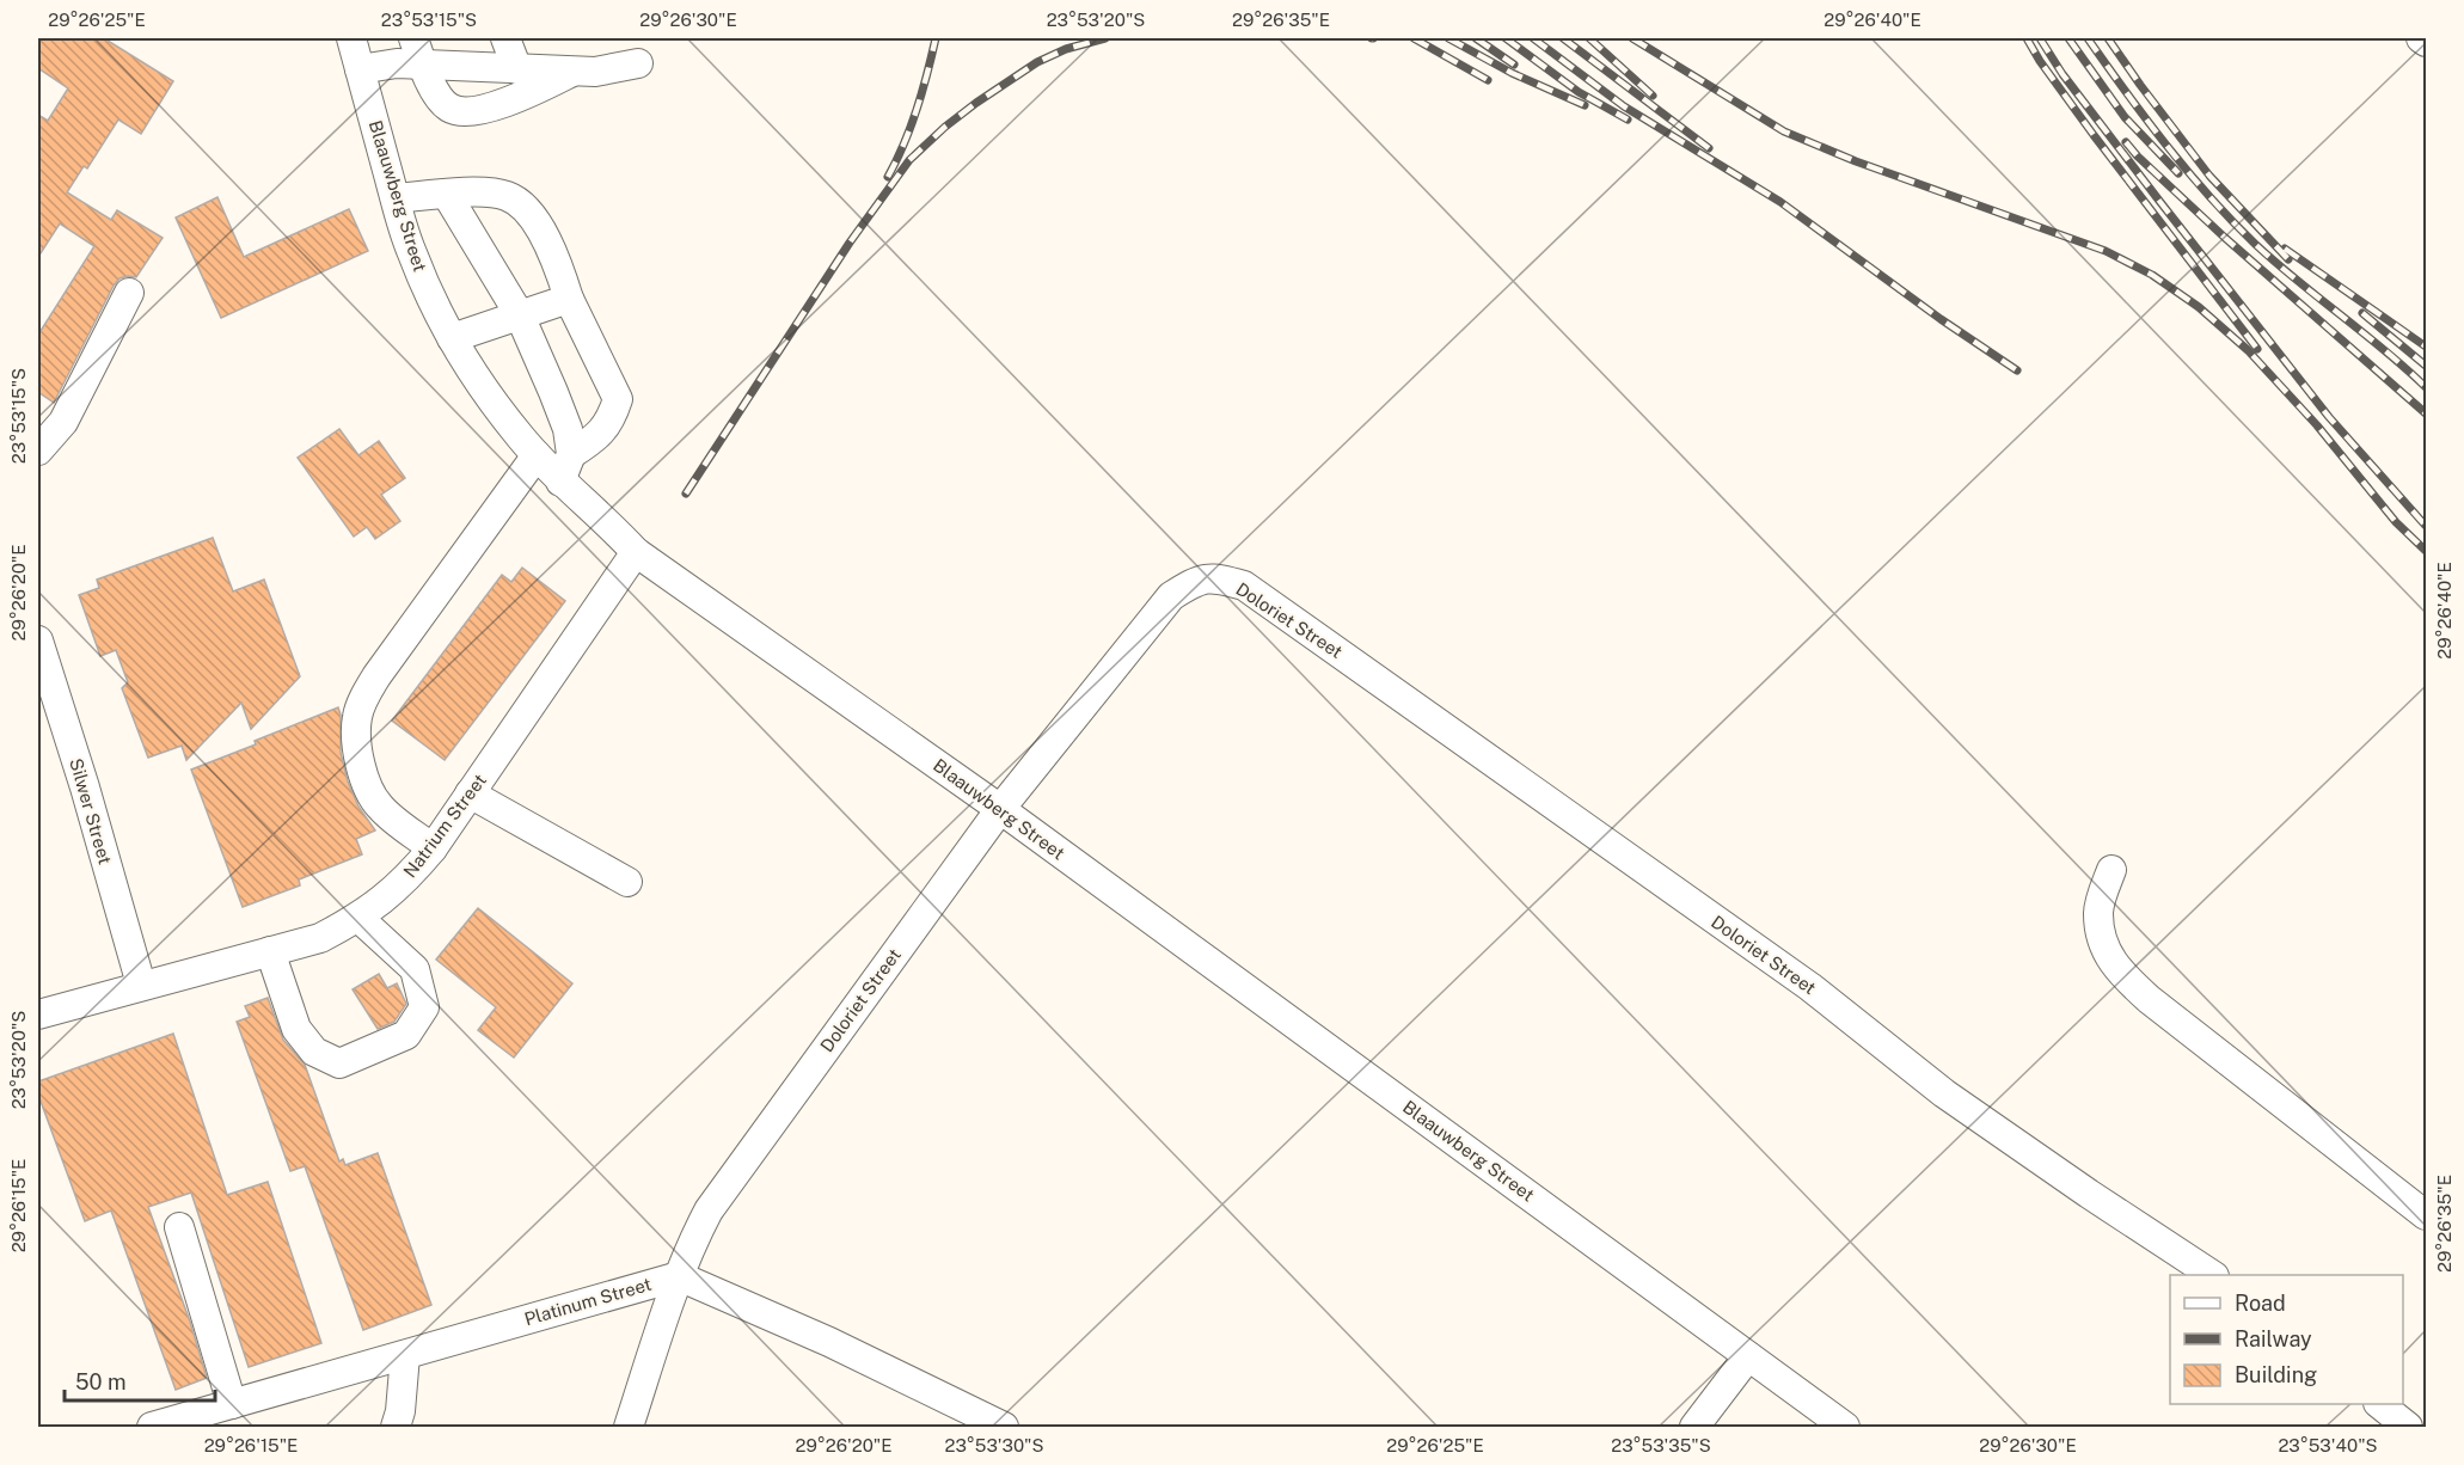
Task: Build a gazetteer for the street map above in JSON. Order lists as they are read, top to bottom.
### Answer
{
  "streets": {
    "street": [
      "Blaauwberg Street",
      "Doloriet Street",
      "Silwer Street",
      "Natrium Street",
      "Platinum Street"
    ]
  },
  "crossings": [
    ["Blaauwberg Street", "Doloriet Street"],
    ["Blaauwberg Street", "Natrium Street"],
    ["Doloriet Street", "Platinum Street"],
    ["Silwer Street", "Natrium Street"]
  ],
  "legend": ["Road", "Railway", "Building"],
  "scale_bar": "50 m",
  "coordinates": [
    "29°26'25\"E",
    "23°53'15\"S",
    "29°26'30\"E",
    "23°53'20\"S",
    "29°26'35\"E",
    "29°26'40\"E",
    "29°26'20\"E",
    "29°26'15\"E",
    "23°53'30\"S",
    "23°53'35\"S",
    "23°53'40\"S"
  ]
}
